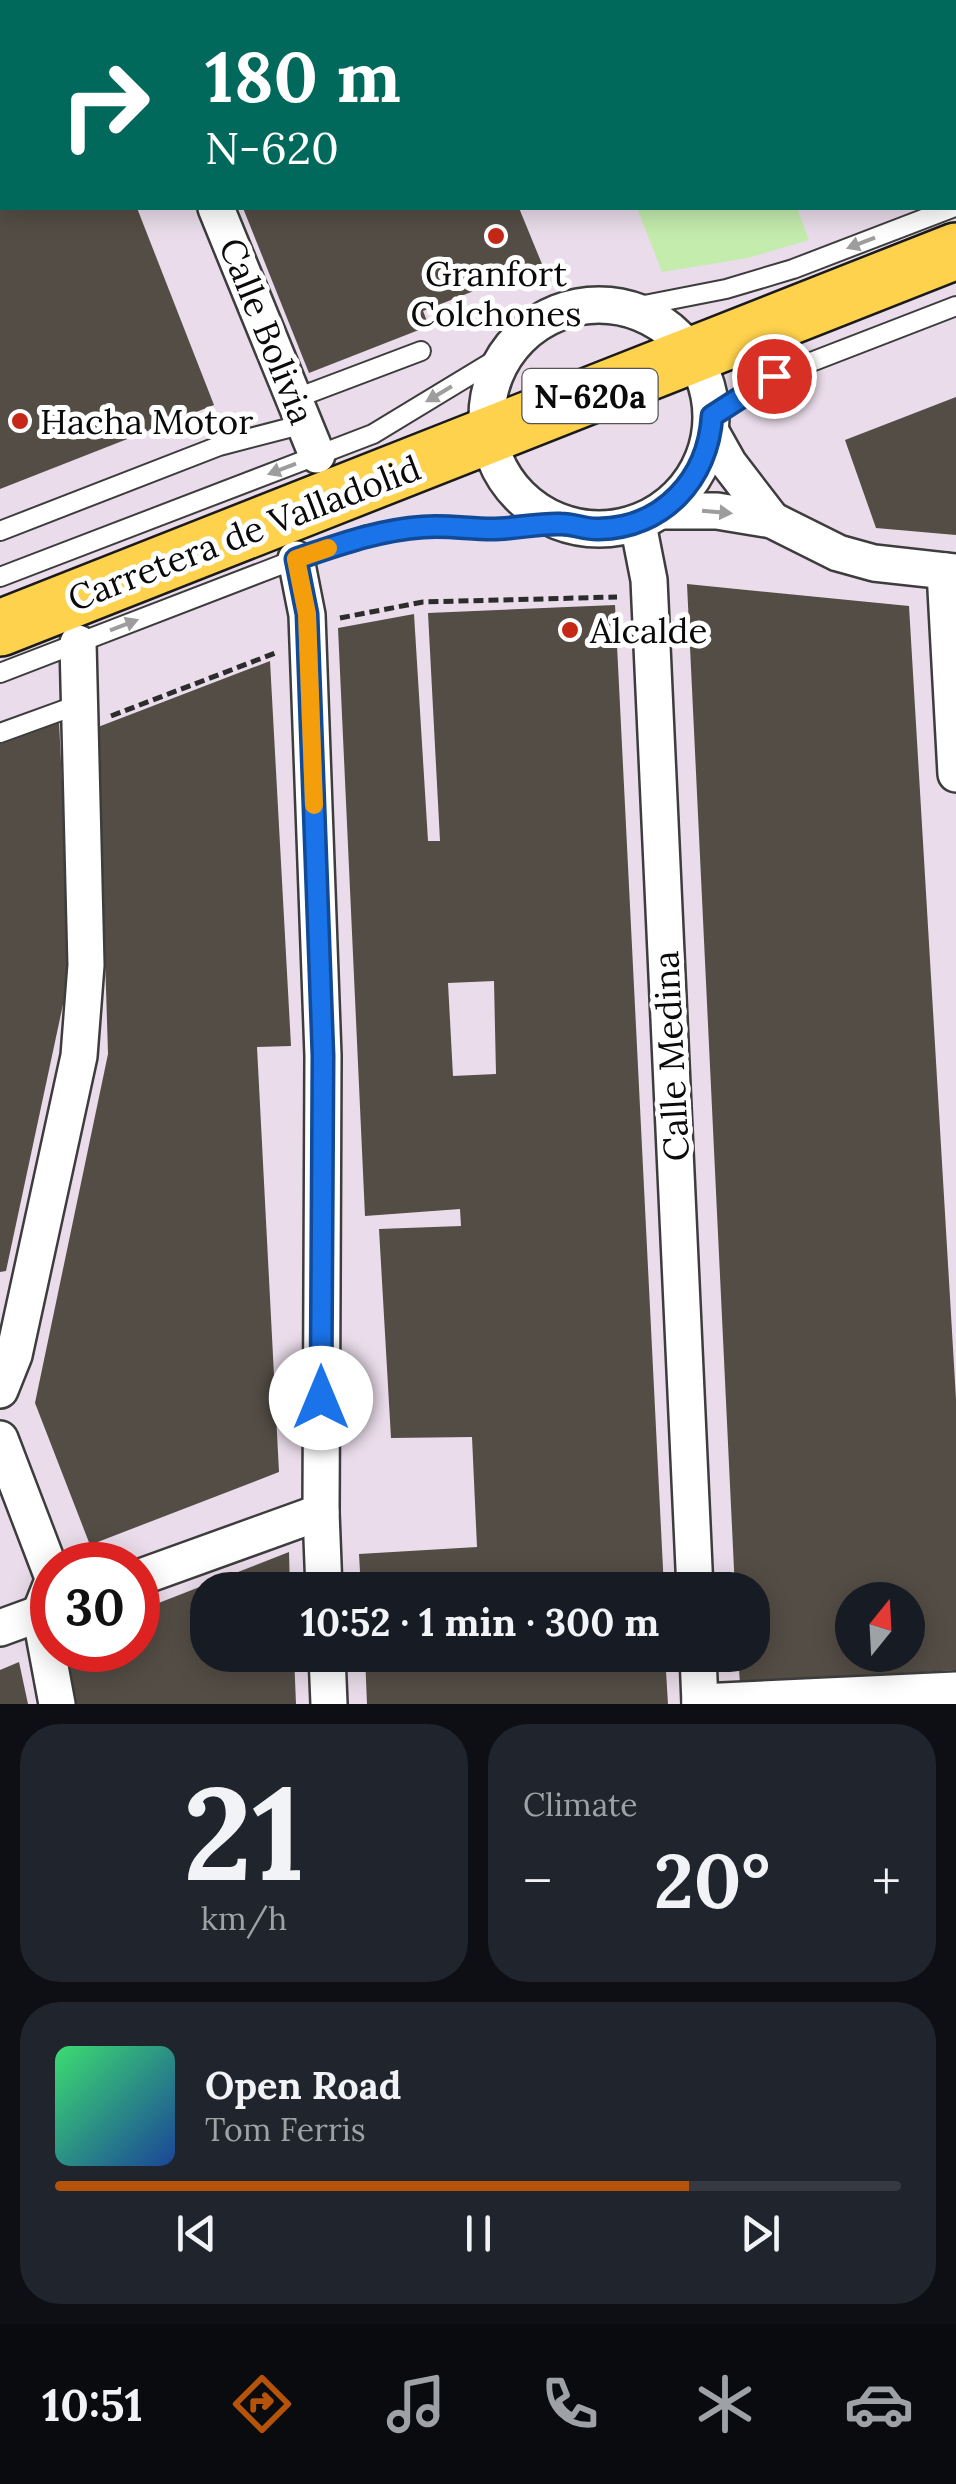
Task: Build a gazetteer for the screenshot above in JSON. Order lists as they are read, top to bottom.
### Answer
{
  "streets": {
    "highway": ["N-620a", "Carretera de Valladolid"],
    "street": ["Calle Bolivia", "Calle Medina"]
  },
  "crossings": [
    ["Calle Bolivia", "Carretera de Valladolid"],
    ["Carretera de Valladolid", "Calle Medina"]
  ],
  "places": ["Granfort Colchones", "Hacha Motor", "Alcalde"],
  "north": "top",
  "page": {
    "turn": ["180 m", "N-620"],
    "limit": "30",
    "trip": "10:52 · 1 min · 300 m",
    "tile": [
      ["21", "km/h"],
      "Climate"
    ],
    "heat": ["−", "20°", "+"],
    "song": ["Open Road", "Tom Ferris"],
    "tabs": "10:51"
  }
}
